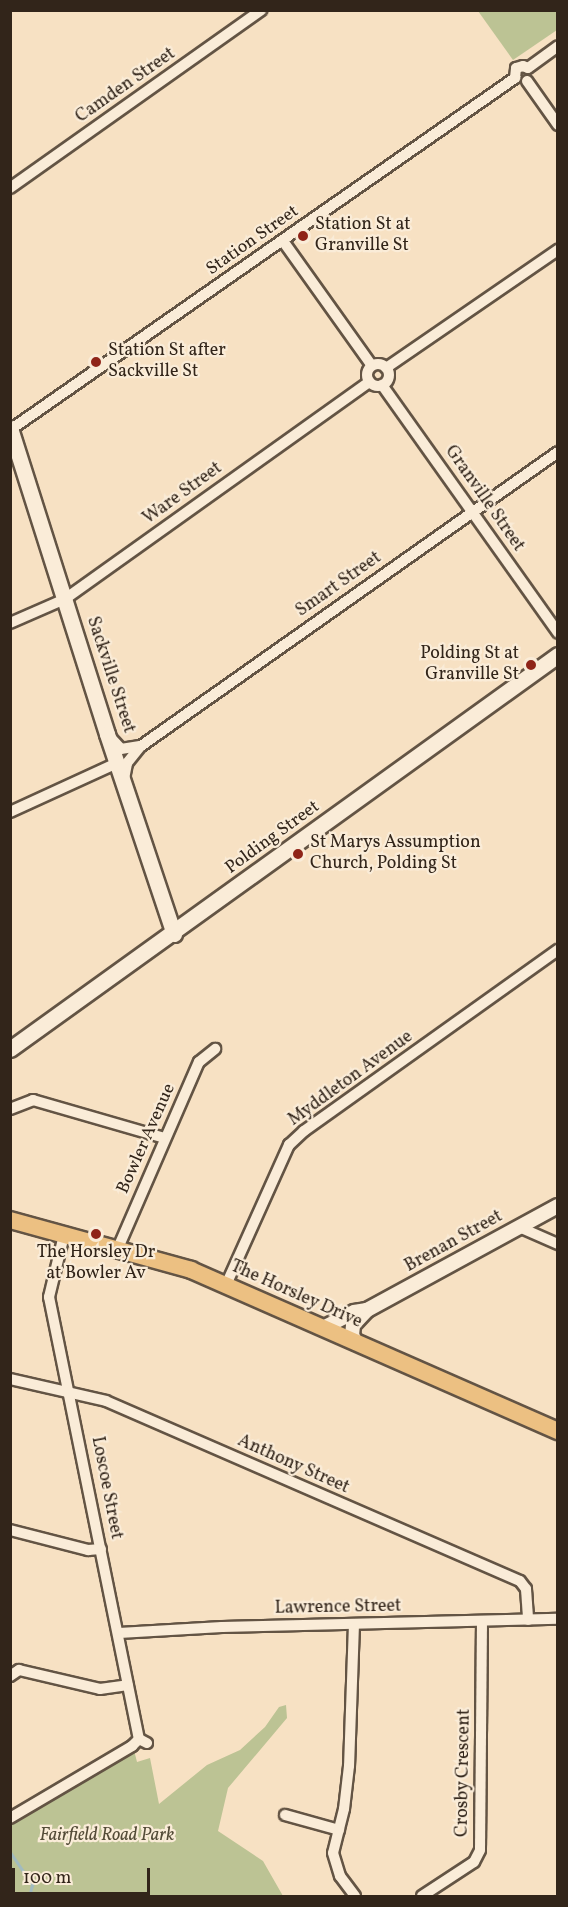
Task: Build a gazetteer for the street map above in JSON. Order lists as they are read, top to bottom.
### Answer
{
  "streets": {
    "main road": ["Sackville Street", "Polding Street", "The Horsley Drive"],
    "street": [
      "Camden Street",
      "Station Street",
      "Ware Street",
      "Granville Street",
      "Smart Street",
      "Myddleton Avenue",
      "Bowler Avenue",
      "Brenan Street",
      "Anthony Street",
      "Loscoe Street",
      "Lawrence Street",
      "Crosby Crescent"
    ]
  },
  "crossings": [
    ["Station Street", "Sackville Street"],
    ["Ware Street", "Granville Street"],
    ["Ware Street", "Sackville Street"],
    ["Granville Street", "Smart Street"],
    ["Smart Street", "Sackville Street"],
    ["Sackville Street", "Polding Street"],
    ["Myddleton Avenue", "The Horsley Drive"],
    ["Bowler Avenue", "The Horsley Drive"],
    ["Brenan Street", "The Horsley Drive"],
    ["The Horsley Drive", "Loscoe Street"],
    ["Anthony Street", "Loscoe Street"],
    ["Anthony Street", "Lawrence Street"],
    ["Loscoe Street", "Lawrence Street"],
    ["Lawrence Street", "Crosby Crescent"]
  ],
  "parks": ["Fairfield Road Park"],
  "places": [
    "Station St at Granville St",
    "Station St after Sackville St",
    "Polding St at Granville St",
    "St Marys Assumption Church, Polding St",
    "The Horsley Dr at Bowler Av"
  ],
  "scale_bar": "100 m"
}
